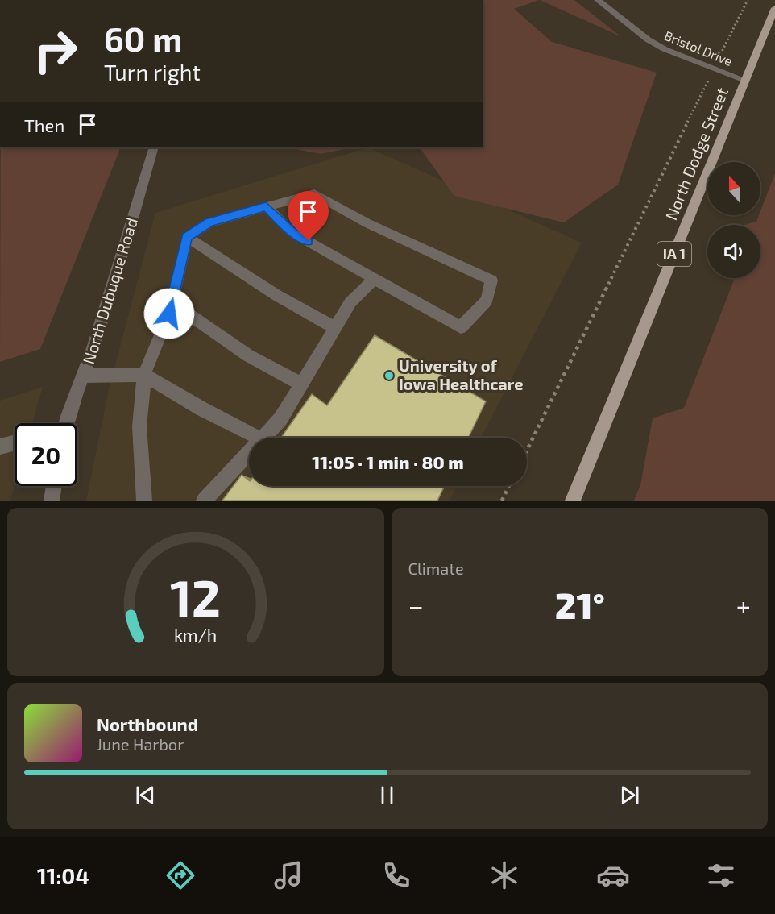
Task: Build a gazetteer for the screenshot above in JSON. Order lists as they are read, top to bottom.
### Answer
{
  "streets": {
    "main road": ["North Dodge Street", "IA 1"],
    "street": ["Bristol Drive", "North Dubuque Road"]
  },
  "crossings": [
    ["Bristol Drive", "North Dodge Street"]
  ],
  "places": ["University of Iowa Healthcare"],
  "north": "top",
  "page": {
    "turn": ["60 m", "Turn right"],
    "then": "Then",
    "limit": "20",
    "trip": "11:05 · 1 min · 80 m",
    "tile": "Climate",
    "heat": ["−", "21°", "+"],
    "song": ["Northbound", "June Harbor"],
    "tabs": "11:04",
    "gauge": ["12", "km/h"]
  }
}
